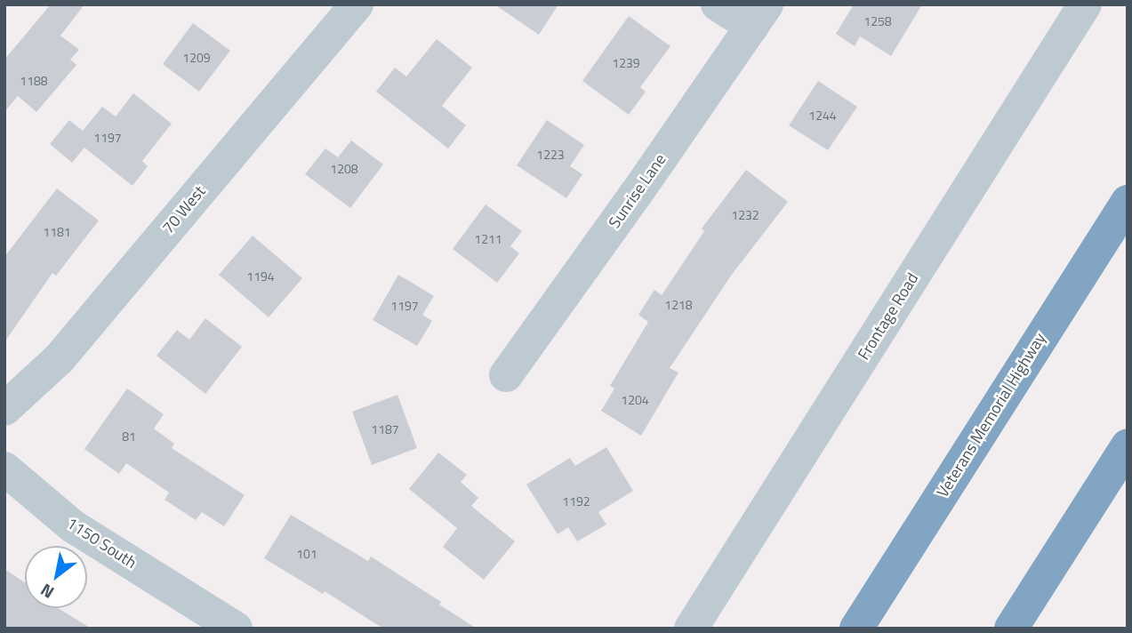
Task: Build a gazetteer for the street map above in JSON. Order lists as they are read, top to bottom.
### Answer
{
  "streets": {
    "highway": ["Veterans Memorial Highway"],
    "street": [
      "Sunrise Lane",
      "70 West",
      "Frontage Road",
      "1150 South"
    ]
  },
  "house_numbers": [
    "1258",
    "1209",
    "1239",
    "1188",
    "1244",
    "1197",
    "1223",
    "1208",
    "1232",
    "1181",
    "1211",
    "1194",
    "1218",
    "1197",
    "1204",
    "1187",
    "81",
    "1192",
    "101"
  ],
  "north": "bottom left"
}
